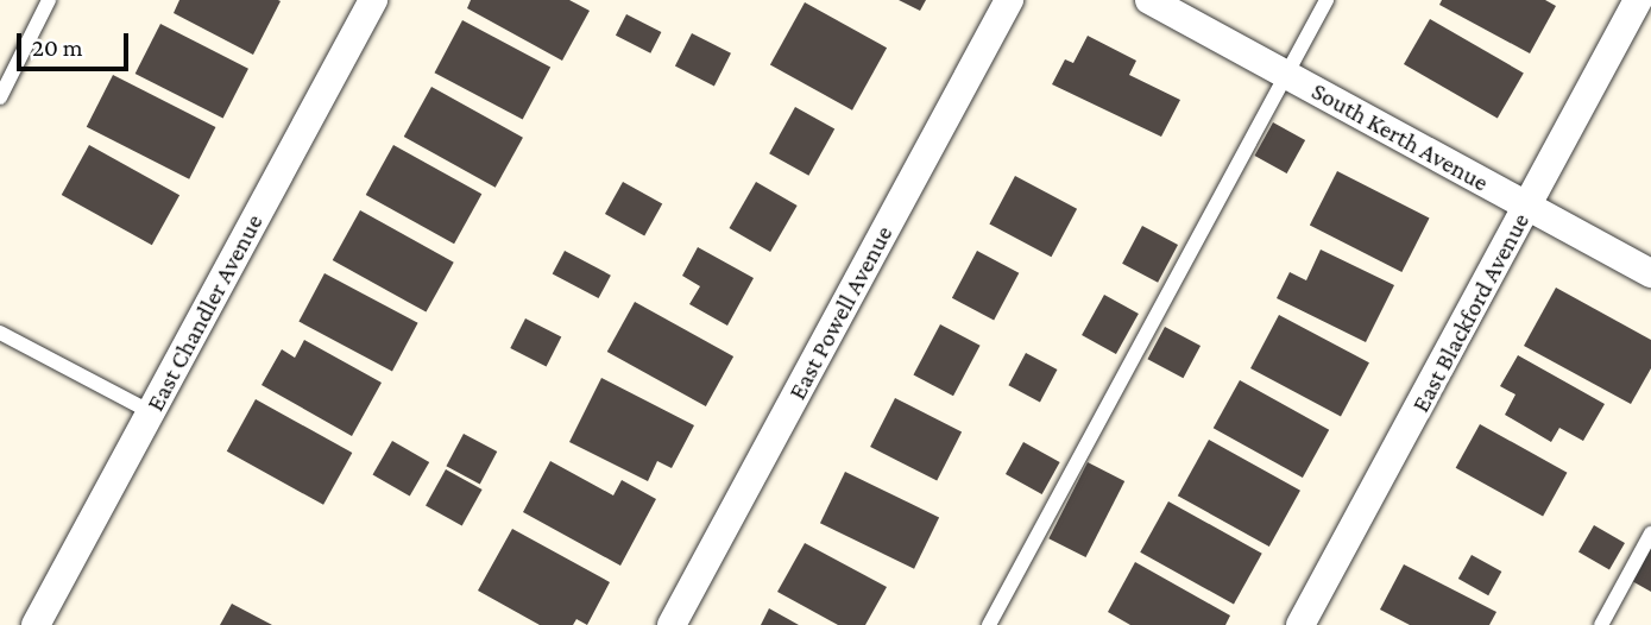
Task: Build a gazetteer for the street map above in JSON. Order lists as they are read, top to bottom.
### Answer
{
  "streets": {
    "street": [
      "South Kerth Avenue",
      "East Chandler Avenue",
      "East Powell Avenue",
      "East Blackford Avenue"
    ]
  },
  "crossings": [
    ["South Kerth Avenue", "East Blackford Avenue"]
  ],
  "scale_bar": "20 m"
}
